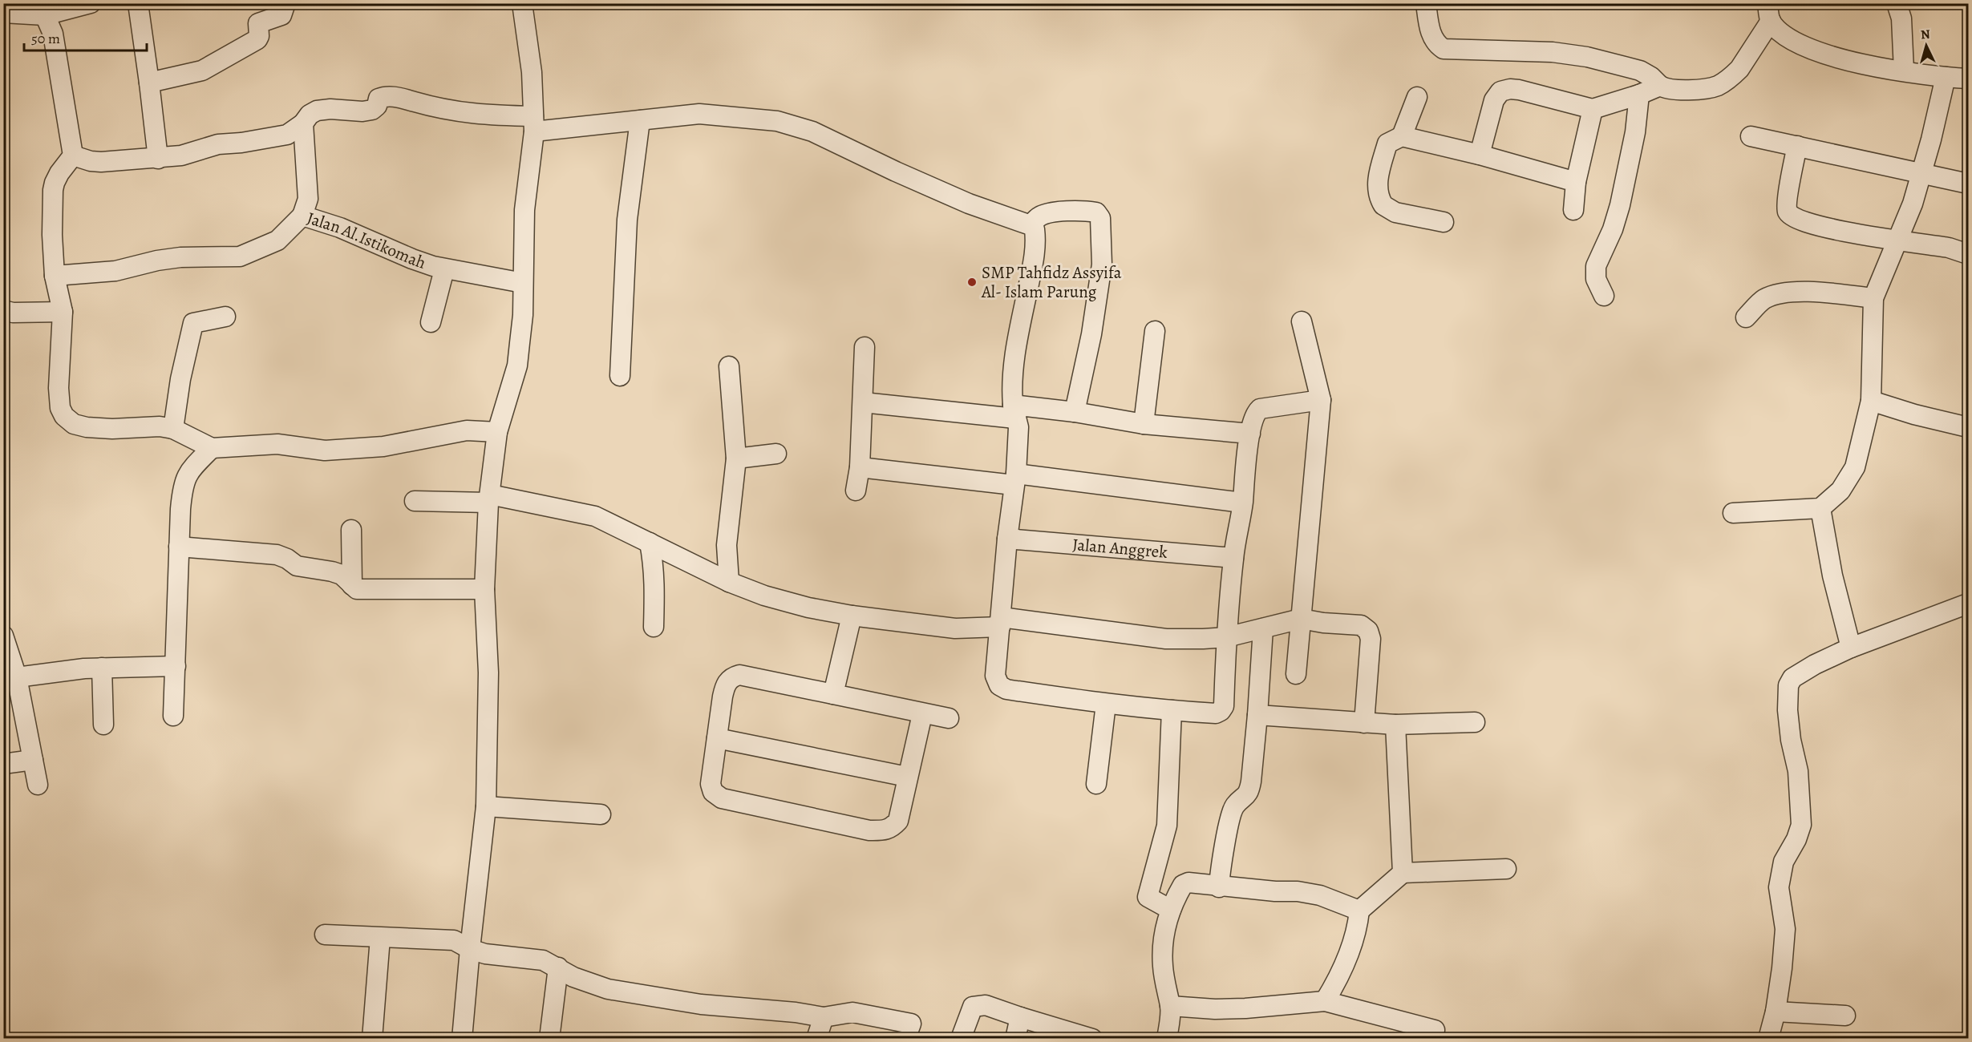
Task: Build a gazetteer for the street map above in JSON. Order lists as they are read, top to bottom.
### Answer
{
  "streets": {
    "street": ["Jalan Al.Istikomah", "Jalan Anggrek"]
  },
  "places": ["SMP Tahfidz Assyifa Al- Islam Parung"],
  "scale_bar": "50 m",
  "north": "top"
}
